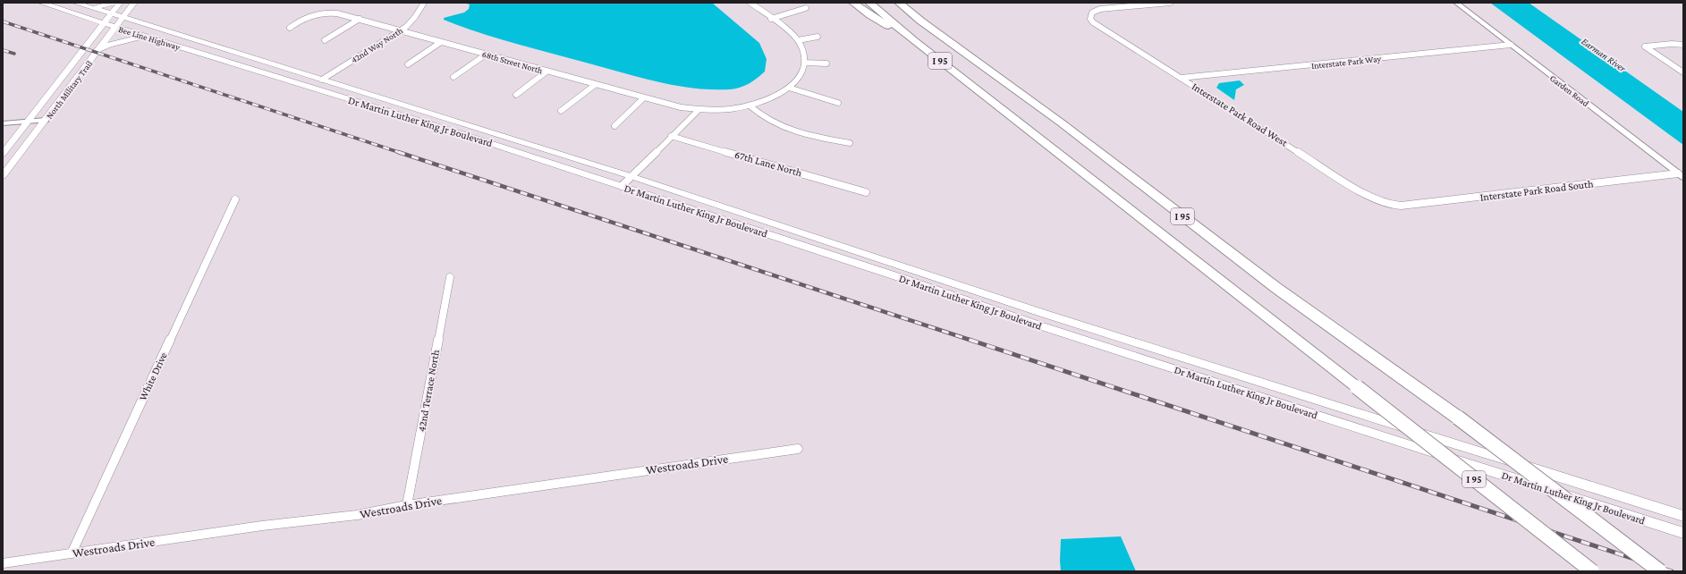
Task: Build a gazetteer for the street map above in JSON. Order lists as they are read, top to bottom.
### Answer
{
  "streets": {
    "highway": ["I 95"],
    "main road": ["Bee Line Highway", "North Military Trail", "Dr Martin Luther King Jr Boulevard"],
    "street": [
      "42nd Way North",
      "68th Street North",
      "Interstate Park Way",
      "Garden Road",
      "Interstate Park Road West",
      "67th Lane North",
      "Interstate Park Road South",
      "White Drive",
      "42nd Terrace North",
      "Westroads Drive"
    ]
  },
  "crossings": [
    ["Bee Line Highway", "North Military Trail"],
    ["Bee Line Highway", "Dr Martin Luther King Jr Boulevard"],
    ["42nd Way North", "68th Street North"],
    ["42nd Way North", "Dr Martin Luther King Jr Boulevard"],
    ["Interstate Park Way", "Garden Road"],
    ["Interstate Park Way", "Interstate Park Road West"],
    ["Garden Road", "Interstate Park Road South"],
    ["Interstate Park Road West", "Interstate Park Road South"],
    ["White Drive", "Westroads Drive"],
    ["42nd Terrace North", "Westroads Drive"]
  ],
  "water": ["Earman River"]
}
